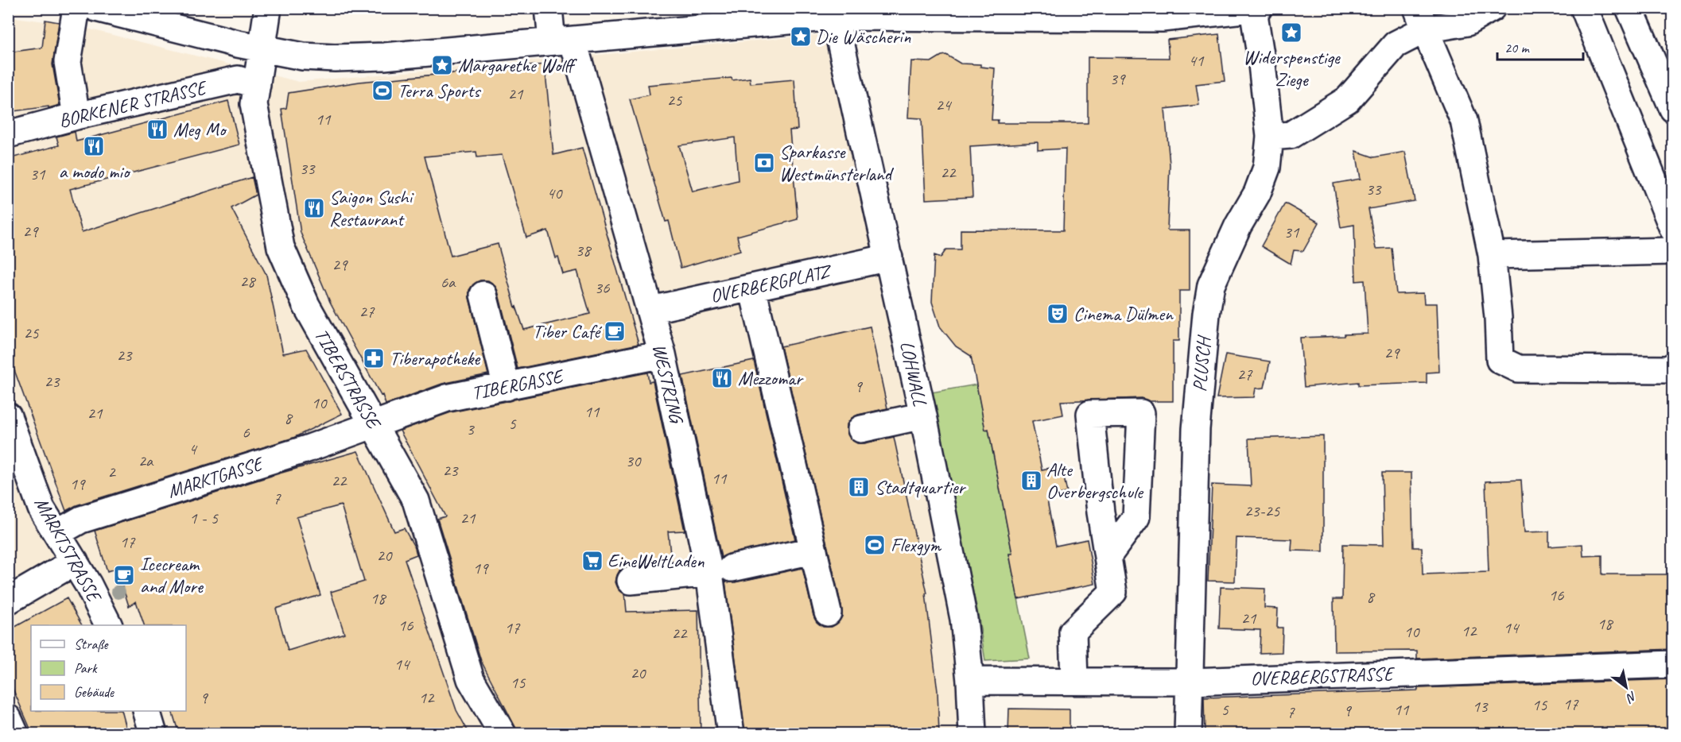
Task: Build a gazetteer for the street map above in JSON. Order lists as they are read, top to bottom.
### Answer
{
  "streets": {
    "street": [
      "BORKENER STRASSE",
      "OVERBERGPLATZ",
      "PLUSCH",
      "LOHWALL",
      "TIBERSTRASSE",
      "WESTRING",
      "TIBERGASSE",
      "MARKTGASSE",
      "MARKTSTRASSE",
      "OVERBERGSTRASSE"
    ]
  },
  "crossings": [
    ["BORKENER STRASSE", "TIBERSTRASSE"],
    ["OVERBERGPLATZ", "LOHWALL"],
    ["OVERBERGPLATZ", "WESTRING"],
    ["PLUSCH", "OVERBERGSTRASSE"],
    ["LOHWALL", "OVERBERGSTRASSE"],
    ["TIBERSTRASSE", "TIBERGASSE"],
    ["TIBERSTRASSE", "MARKTGASSE"],
    ["WESTRING", "TIBERGASSE"],
    ["TIBERGASSE", "MARKTGASSE"],
    ["MARKTGASSE", "MARKTSTRASSE"]
  ],
  "places": {
    "place": ["Widerspenstige Ziege", "Die Wäscherin", "Margarethe Wolff"],
    "sports": ["Terra Sports", "Flexgym"],
    "restaurant": [
      "Meg Mo",
      "a modo mio",
      "Saigon Sushi Restaurant",
      "Mezzomar"
    ],
    "bank": ["Sparkasse Westmünsterland"],
    "theatre": ["Cinema Dülmen"],
    "cafe": ["Tiber Café", "Icecream and More"],
    "pharmacy": ["Tiberapotheke"],
    "building": ["Alte Overbergschule", "Stadtquartier"],
    "supermarket": ["EineWeltLaden"]
  },
  "house_numbers": [
    "41",
    "39",
    "21",
    "25",
    "24",
    "11",
    "33",
    "22",
    "31",
    "33",
    "40",
    "29",
    "31",
    "38",
    "29",
    "28",
    "6a",
    "36",
    "27",
    "25",
    "29",
    "23",
    "27",
    "23",
    "9",
    "10",
    "11",
    "21",
    "8",
    "5",
    "3",
    "6",
    "4",
    "2a",
    "30",
    "23",
    "2",
    "11",
    "22",
    "19",
    "7",
    "23-25",
    "1 - 5",
    "21",
    "17",
    "20",
    "19",
    "16",
    "8",
    "18",
    "21",
    "18",
    "16",
    "17",
    "14",
    "12",
    "10",
    "22",
    "14",
    "20",
    "15",
    "9",
    "12",
    "17",
    "15",
    "13",
    "5",
    "11",
    "9",
    "7"
  ],
  "legend": ["Straße", "Park", "Gebäude"],
  "scale_bar": "20 m",
  "north": "bottom right"
}
